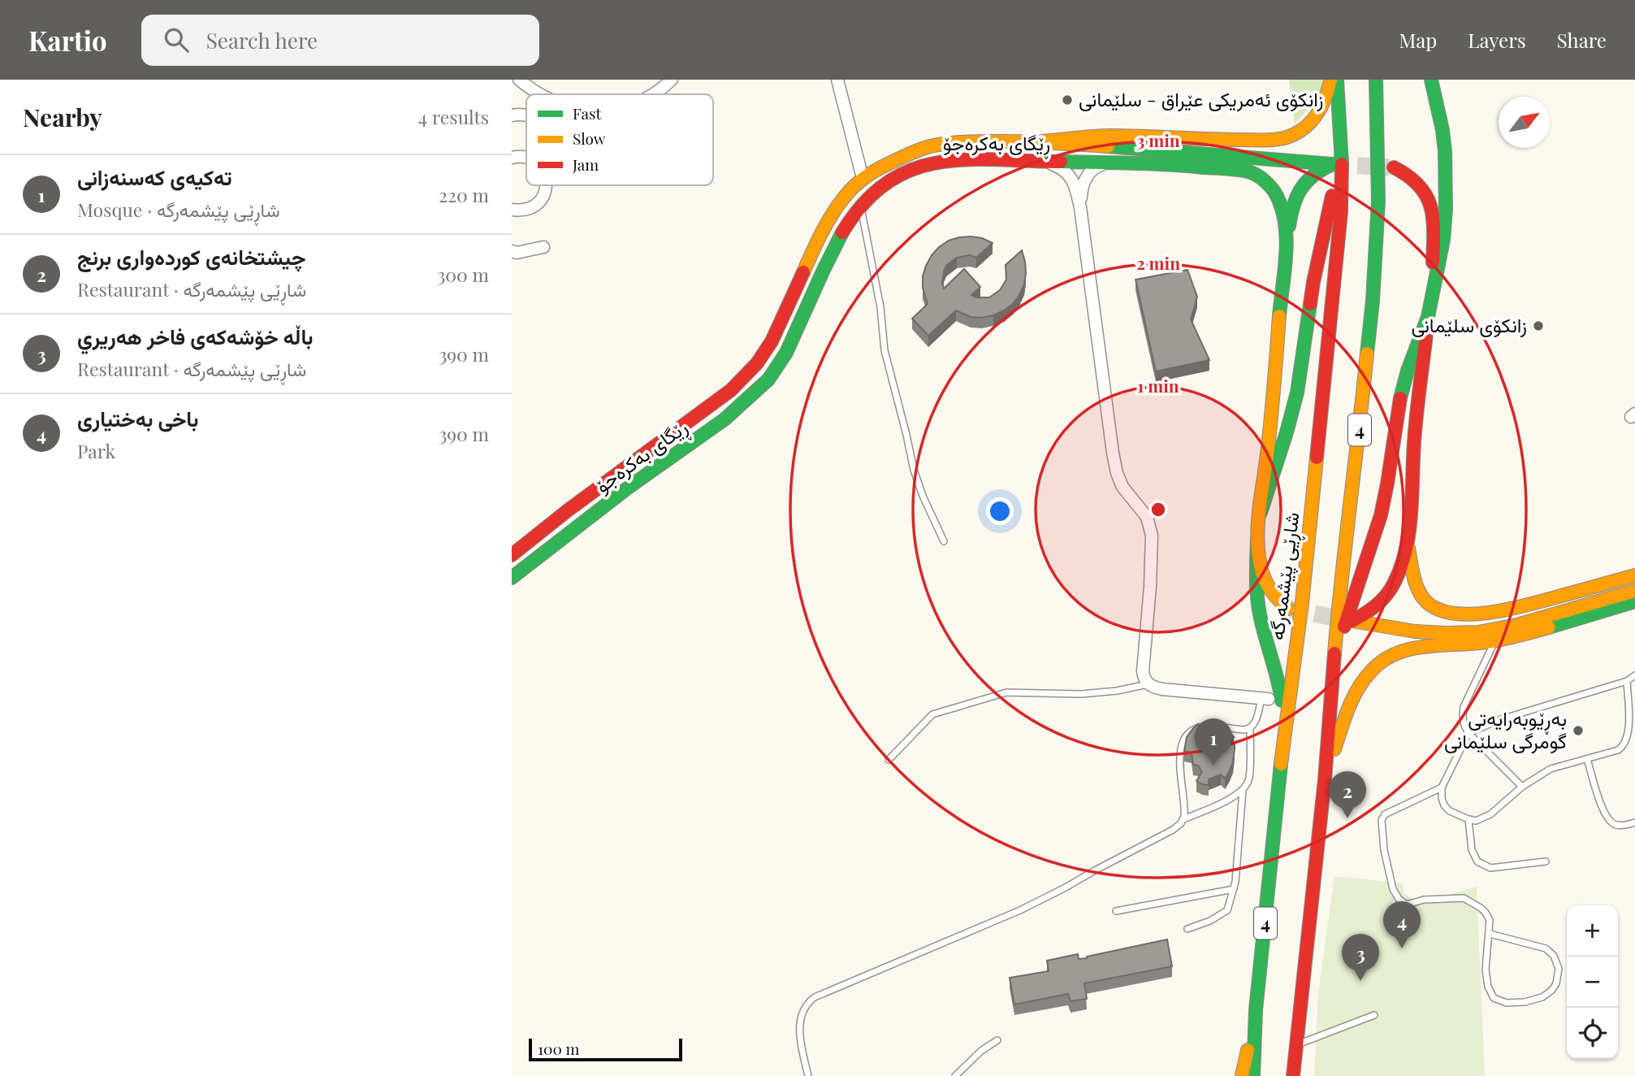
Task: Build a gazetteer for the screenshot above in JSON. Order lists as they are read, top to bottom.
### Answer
{
  "streets": {
    "main road": ["ڕێگای بەکرەجۆ", "4", "شاڕێی پێشمەرگە"]
  },
  "places": ["زانکۆی ئەمریکی عێراق - سلێمانی", "زانکۆی سلێمانی", "بەڕێوبەرایەتی گومرگی سلێمانی"],
  "legend": ["Fast", "Slow", "Jam"],
  "scale_bar": "100 m",
  "north": "top right",
  "page": {
    "header": "Kartio",
    "search": "Search here",
    "nav": ["Map", "Layers", "Share"],
    "heading": ["Nearby", "4 results"],
    "list": [
      {
        "mark": "1",
        "name": "تەکیەی کەسنەزانی",
        "note": "Mosque · شاڕێی پێشمەرگە",
        "value": "220 m"
      },
      {
        "mark": "2",
        "name": "چيشتخانەی کوردەواری برنج",
        "note": "Restaurant · شاڕێی پێشمەرگە",
        "value": "300 m"
      },
      {
        "mark": "3",
        "name": "باڵە خۆشەکەی فاخر هەريري",
        "note": "Restaurant · شاڕێی پێشمەرگە",
        "value": "390 m"
      },
      {
        "mark": "4",
        "name": "باخی بەختیاری",
        "note": "Park",
        "value": "390 m"
      }
    ],
    "pins": [
      "1",
      "2",
      "4",
      "3"
    ],
    "map_buttons": ["+", "−"],
    "scale": "100 m"
  },
  "rings": ["3 min", "2 min", "1 min"]
}
